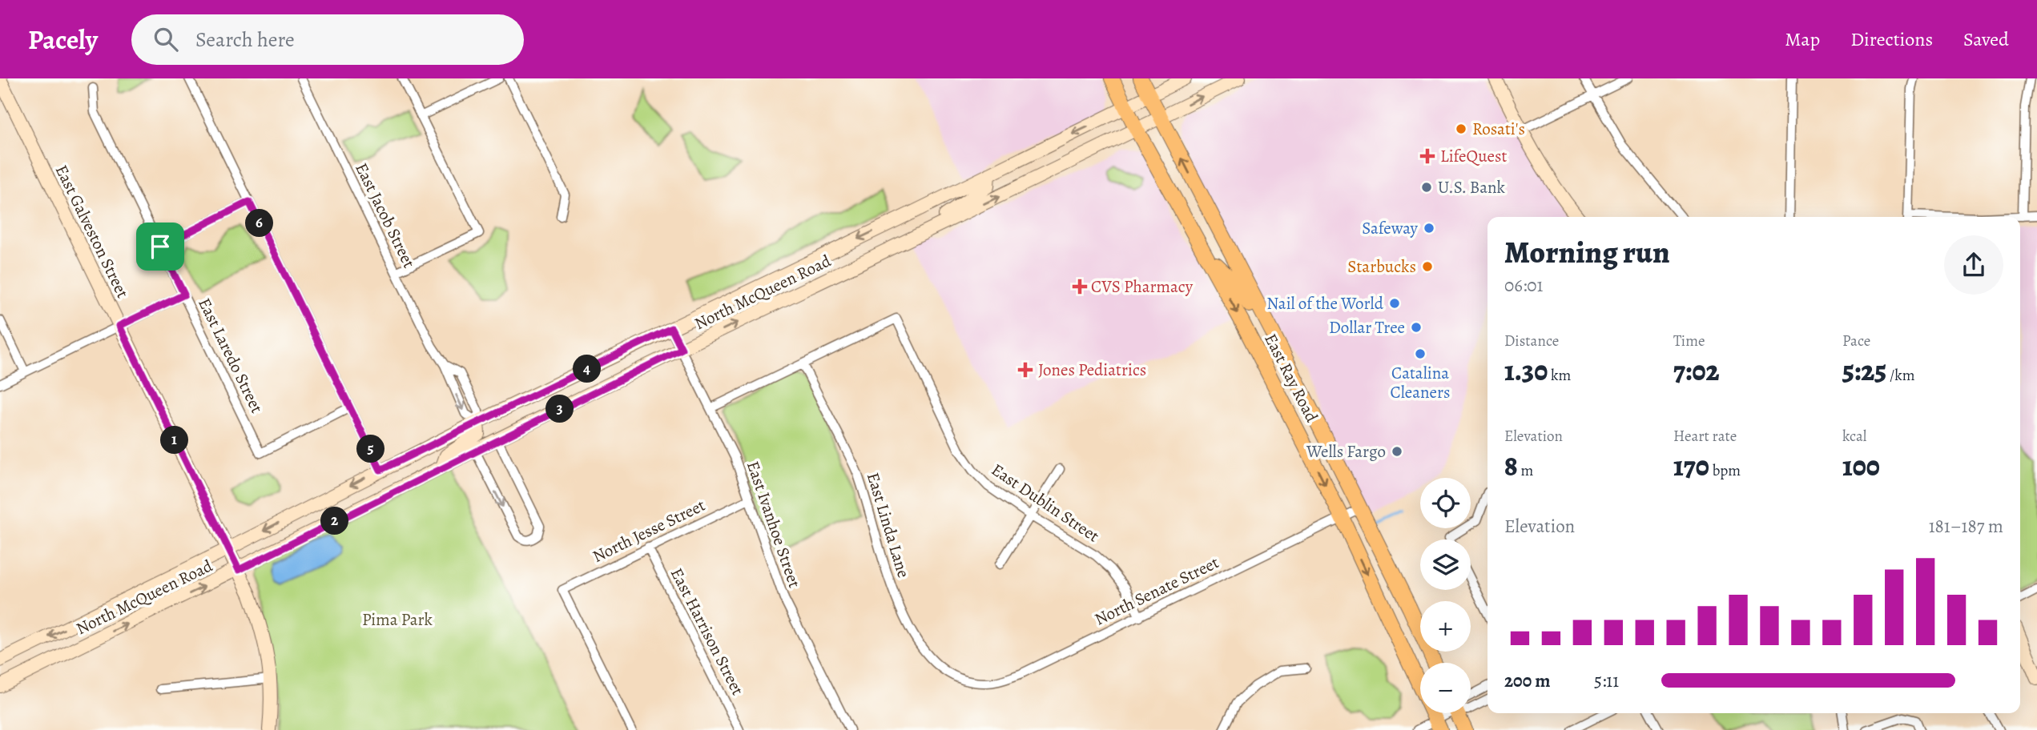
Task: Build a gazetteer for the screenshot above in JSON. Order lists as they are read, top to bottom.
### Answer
{
  "streets": {
    "main road": ["East Galveston Street", "North McQueen Road", "East Ray Road"],
    "street": [
      "East Jacob Street",
      "East Laredo Street",
      "East Dublin Street",
      "East Ivanhoe Street",
      "East Linda Lane",
      "North Jesse Street",
      "North Senate Street",
      "East Harrison Street"
    ]
  },
  "crossings": [
    ["East Jacob Street", "North McQueen Road"],
    ["East Galveston Street", "North McQueen Road"],
    ["North McQueen Road", "East Ray Road"],
    ["North McQueen Road", "East Ivanhoe Street"],
    ["East Ray Road", "North Senate Street"],
    ["East Dublin Street", "East Linda Lane"],
    ["East Dublin Street", "North Senate Street"],
    ["East Ivanhoe Street", "North Jesse Street"],
    ["East Linda Lane", "North Senate Street"],
    ["North Jesse Street", "East Harrison Street"]
  ],
  "parks": ["Pima Park"],
  "places": {
    "other": [
      "Rosati's",
      "U.S. Bank",
      "Safeway",
      "Starbucks",
      "Nail of the World",
      "Dollar Tree",
      "Catalina Cleaners",
      "Wells Fargo"
    ],
    "health": ["LifeQuest", "CVS Pharmacy", "Jones Pediatrics"]
  },
  "page": {
    "header": "Pacely",
    "search": "Search here",
    "nav": ["Map", "Directions", "Saved"],
    "pins": [
      "6",
      "4",
      "3",
      "1",
      "5",
      "2"
    ],
    "heading": ["Morning run", "06:01"],
    "stats": [
      ["Distance", "1.30 km"],
      ["Time", "7:02"],
      ["Pace", "5:25 /km"],
      ["Elevation", "8 m"],
      ["Heart rate", "170 bpm"],
      ["kcal", "100"]
    ],
    "map_buttons": ["+", "−"],
    "chart": ["Elevation", "181–187 m"],
    "list": [
      {
        "name": "200 m",
        "note": "5:11"
      }
    ]
  }
}
